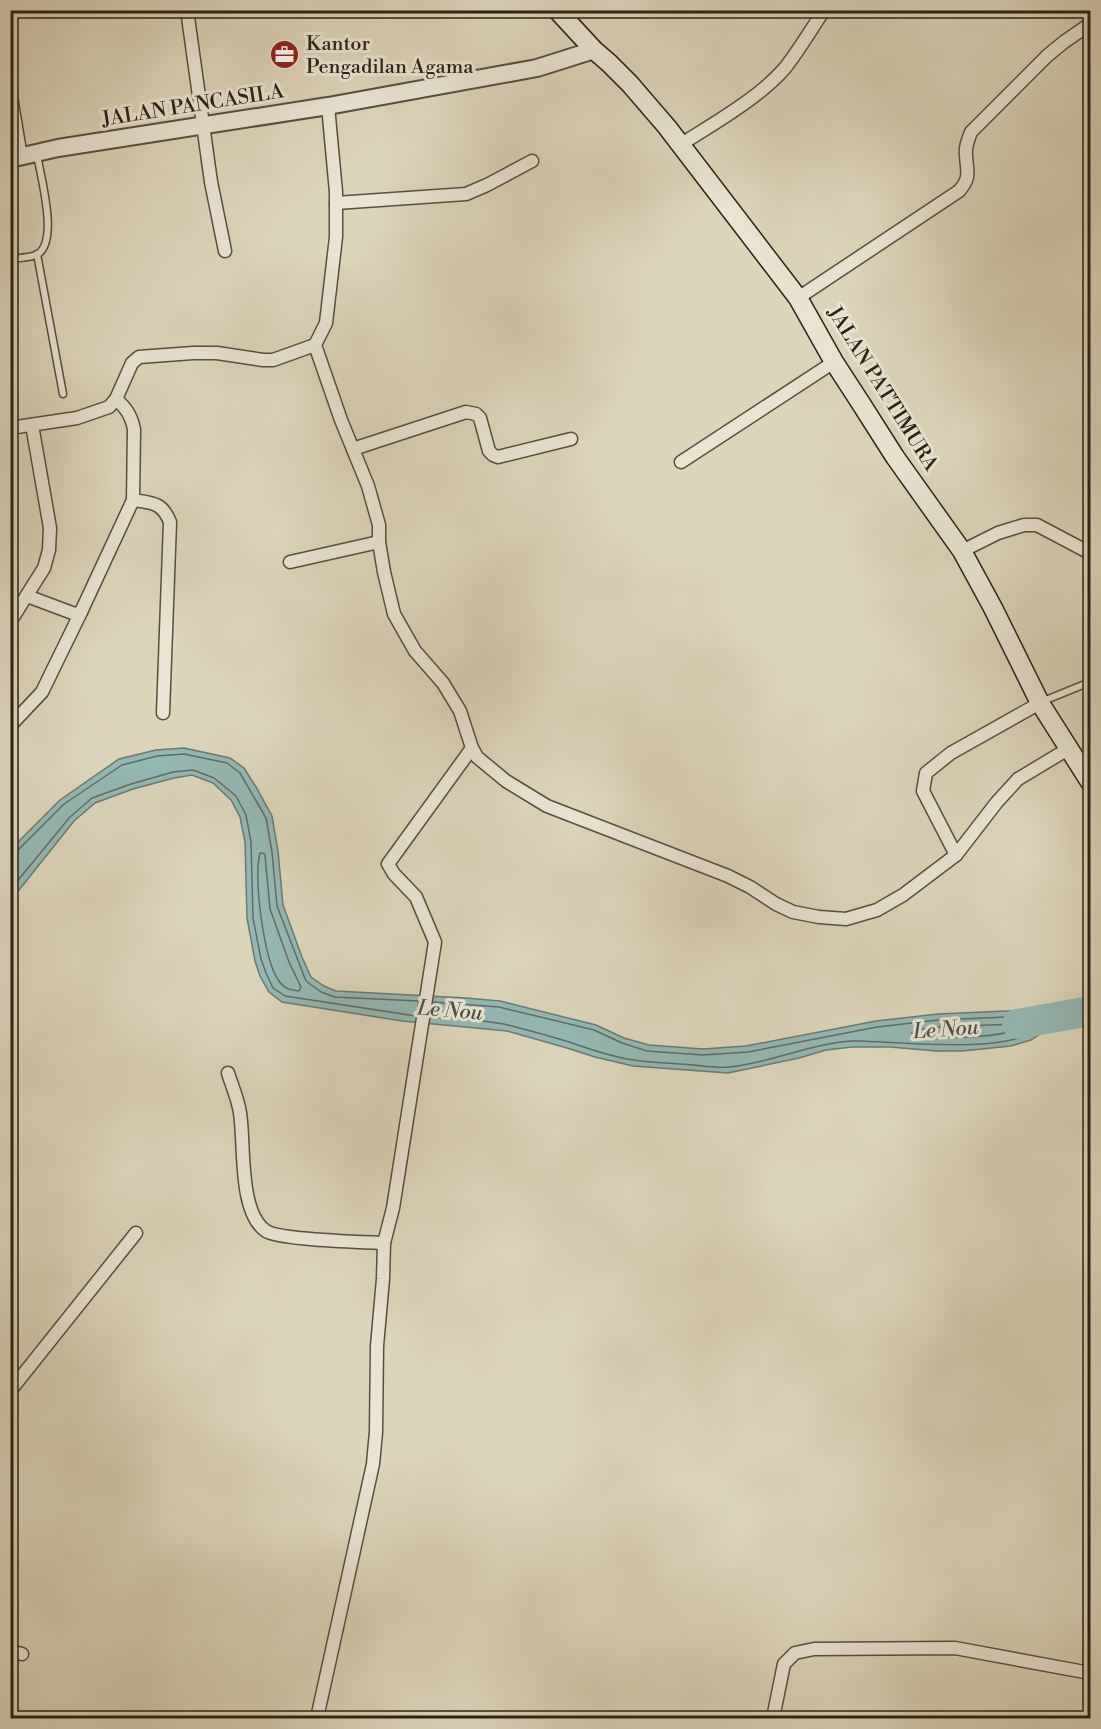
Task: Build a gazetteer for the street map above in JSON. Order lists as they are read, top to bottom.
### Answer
{
  "streets": {
    "main road": ["JALAN PATTIMURA"],
    "street": ["JALAN PANCASILA"]
  },
  "crossings": [
    ["JALAN PANCASILA", "JALAN PATTIMURA"]
  ],
  "water": ["Le Nou"],
  "places": {
    "office": ["Kantor Pengadilan Agama"]
  }
}
